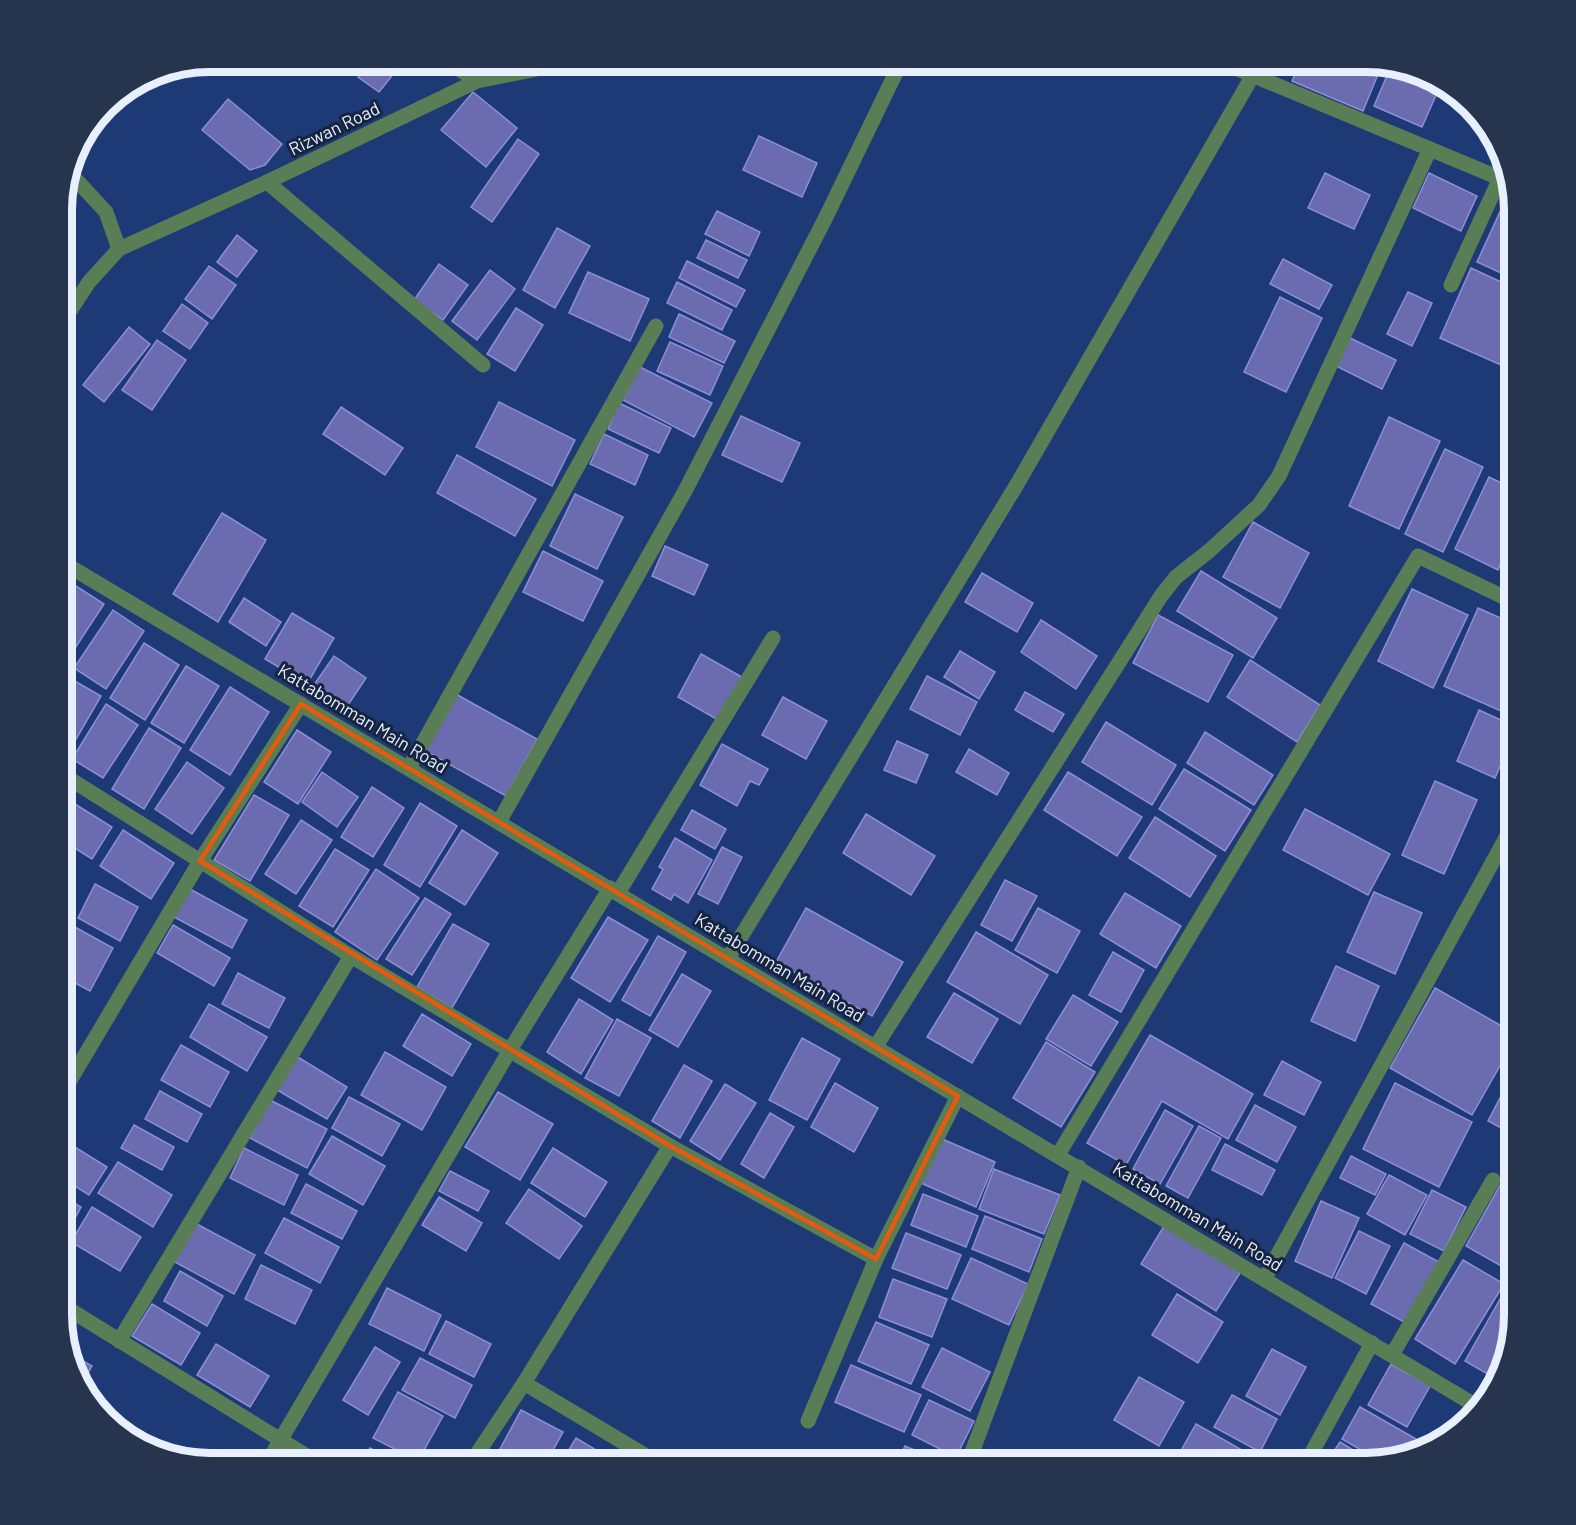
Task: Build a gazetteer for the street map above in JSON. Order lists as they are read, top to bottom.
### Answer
{
  "streets": {
    "street": ["Rizwan Road", "Kattabomman Main Road"]
  }
}
